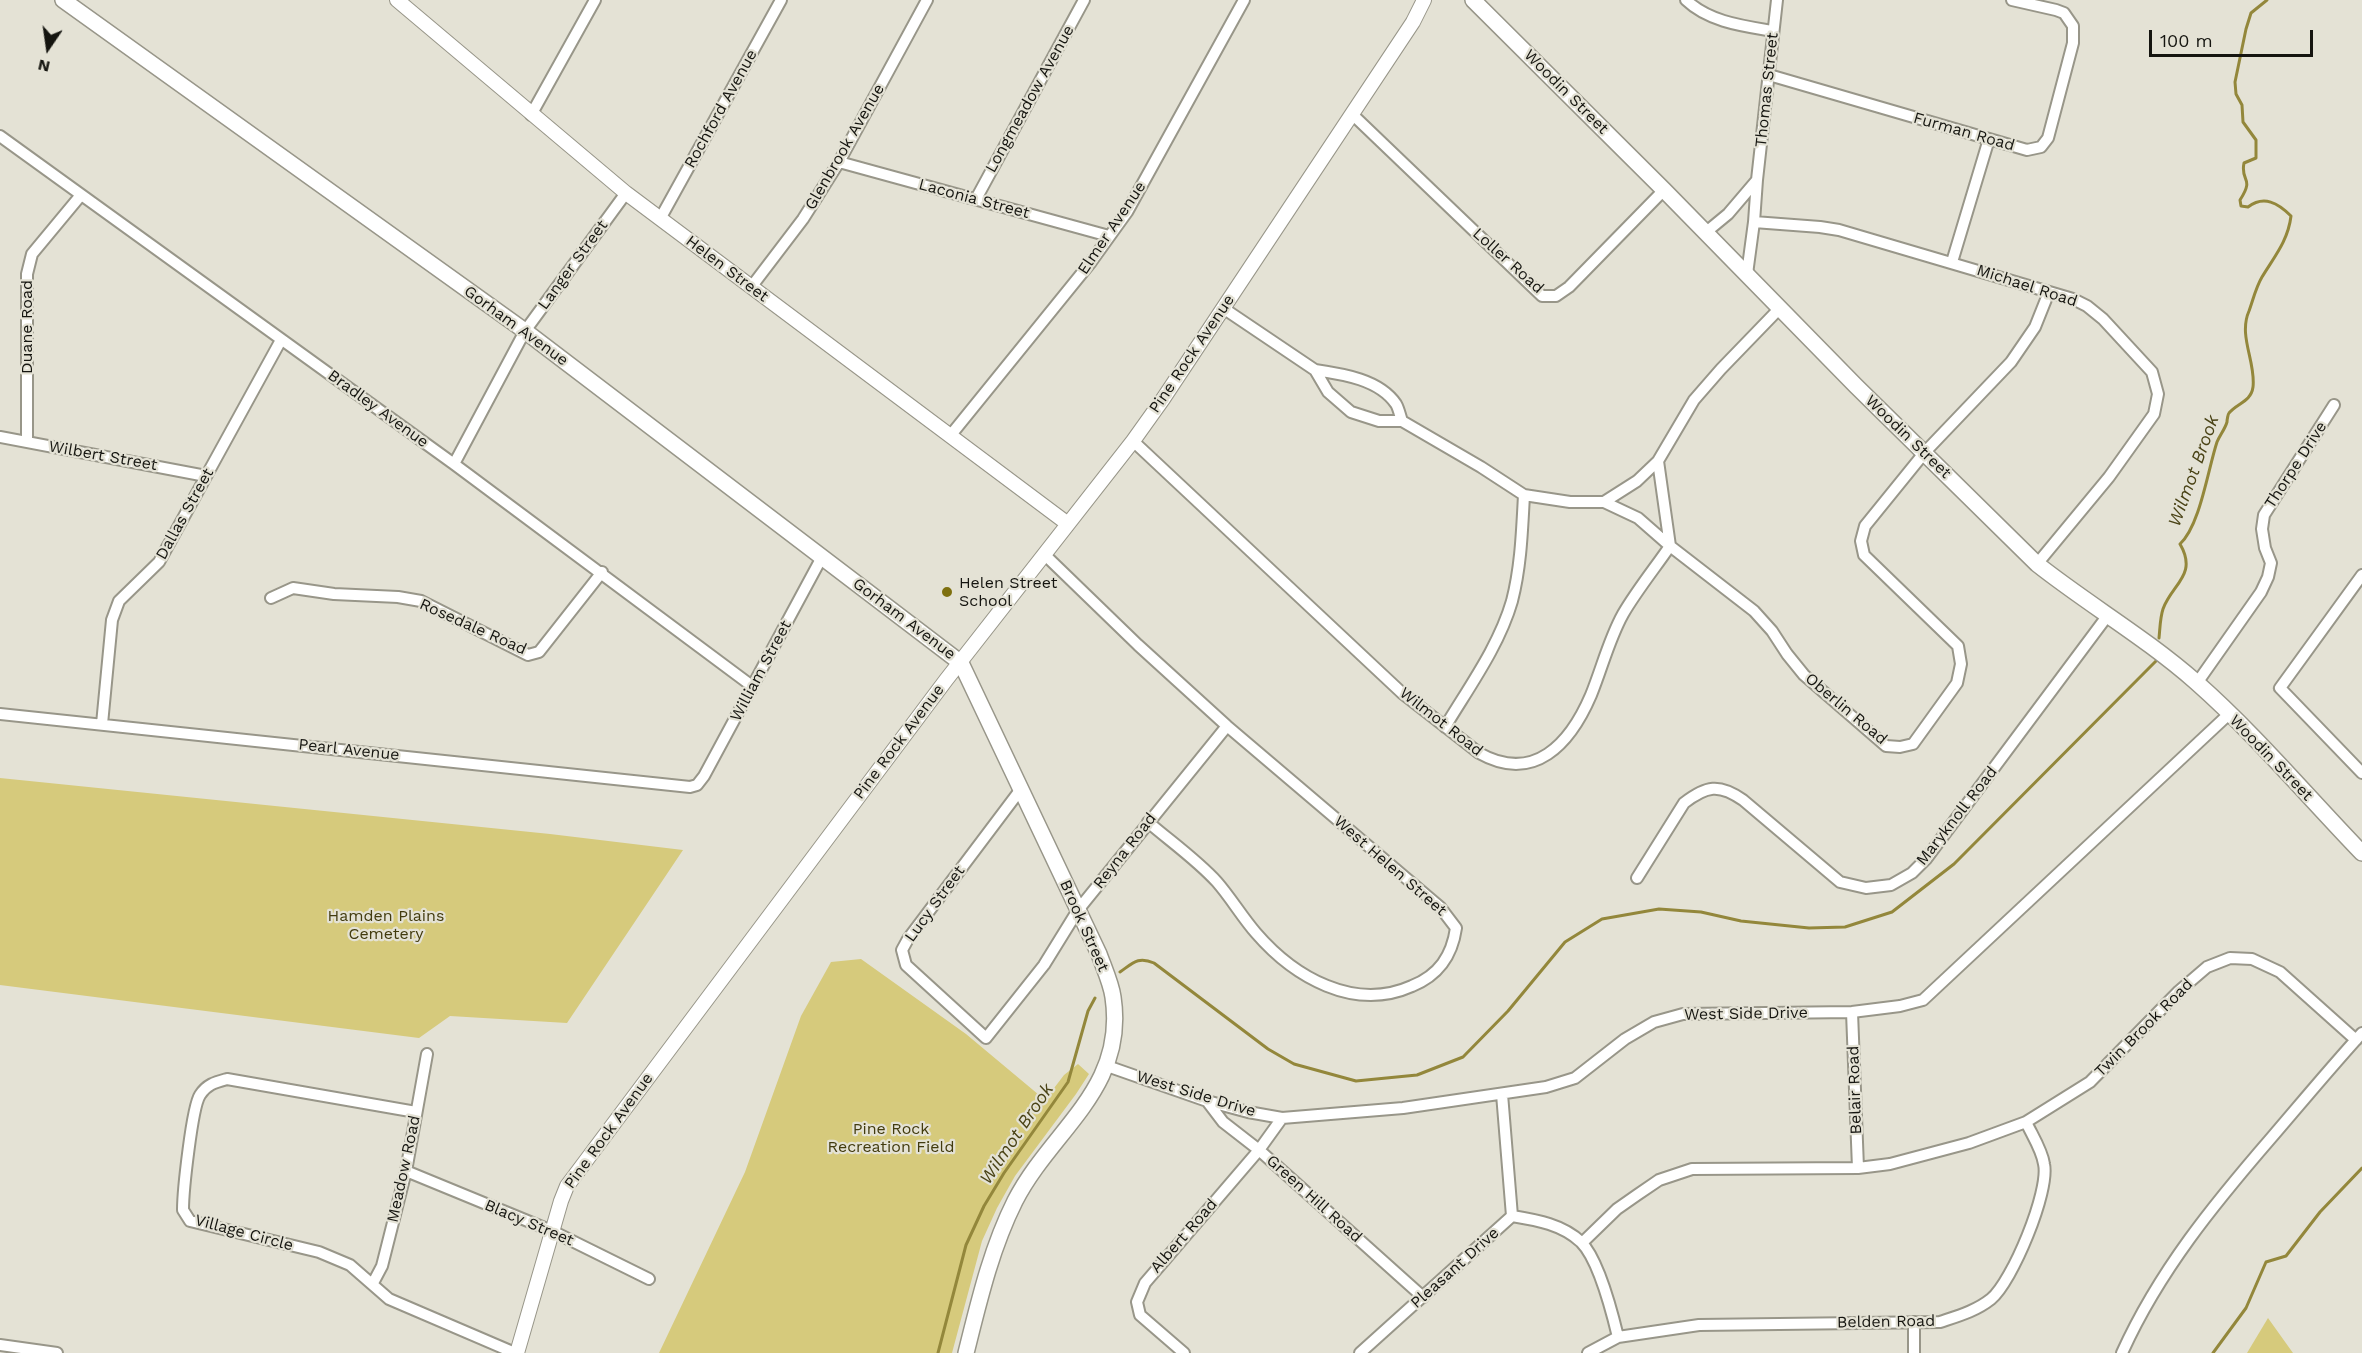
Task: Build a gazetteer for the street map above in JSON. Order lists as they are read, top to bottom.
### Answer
{
  "streets": {
    "main road": ["Woodin Street", "Gorham Avenue", "Brook Street"],
    "street": [
      "Thomas Street",
      "Longmeadow Avenue",
      "Rochford Avenue",
      "Furman Road",
      "Glenbrook Avenue",
      "Laconia Street",
      "Elmer Avenue",
      "Loller Road",
      "Langer Street",
      "Helen Street",
      "Michael Road",
      "Duane Road",
      "Pine Rock Avenue",
      "Bradley Avenue",
      "Wilbert Street",
      "Thorpe Drive",
      "Dallas Street",
      "Rosedale Road",
      "William Street",
      "Oberlin Road",
      "Wilmot Road",
      "Pearl Avenue",
      "Maryknoll Road",
      "Reyna Road",
      "West Helen Street",
      "Lucy Street",
      "West Side Drive",
      "Twin Brook Road",
      "Belair Road",
      "Meadow Road",
      "Green Hill Road",
      "Blacy Street",
      "Village Circle",
      "Albert Road",
      "Pleasant Drive",
      "Belden Road"
    ]
  },
  "crossings": [
    ["Thomas Street", "Woodin Street"],
    ["Thomas Street", "Furman Road"],
    ["Thomas Street", "Michael Road"],
    ["Woodin Street", "Loller Road"],
    ["Woodin Street", "Michael Road"],
    ["Woodin Street", "Thorpe Drive"],
    ["Woodin Street", "Oberlin Road"],
    ["Woodin Street", "Maryknoll Road"],
    ["Woodin Street", "West Side Drive"],
    ["Longmeadow Avenue", "Laconia Street"],
    ["Rochford Avenue", "Helen Street"],
    ["Glenbrook Avenue", "Laconia Street"],
    ["Glenbrook Avenue", "Helen Street"],
    ["Laconia Street", "Elmer Avenue"],
    ["Elmer Avenue", "Helen Street"],
    ["Loller Road", "Pine Rock Avenue"],
    ["Langer Street", "Helen Street"],
    ["Langer Street", "Gorham Avenue"],
    ["Langer Street", "Bradley Avenue"],
    ["Helen Street", "Pine Rock Avenue"],
    ["Michael Road", "Oberlin Road"],
    ["Gorham Avenue", "Pine Rock Avenue"],
    ["Gorham Avenue", "William Street"],
    ["Gorham Avenue", "Brook Street"],
    ["Duane Road", "Bradley Avenue"],
    ["Duane Road", "Wilbert Street"],
    ["Pine Rock Avenue", "Oberlin Road"],
    ["Pine Rock Avenue", "Wilmot Road"],
    ["Pine Rock Avenue", "West Helen Street"],
    ["Pine Rock Avenue", "Brook Street"],
    ["Pine Rock Avenue", "Blacy Street"],
    ["Pine Rock Avenue", "Village Circle"],
    ["Bradley Avenue", "Dallas Street"],
    ["Bradley Avenue", "Rosedale Road"],
    ["Bradley Avenue", "William Street"],
    ["Wilbert Street", "Dallas Street"],
    ["Dallas Street", "Pearl Avenue"],
    ["William Street", "Pearl Avenue"],
    ["Oberlin Road", "Wilmot Road"],
    ["Reyna Road", "West Helen Street"],
    ["Reyna Road", "Lucy Street"],
    ["Reyna Road", "Brook Street"],
    ["Lucy Street", "Brook Street"],
    ["Brook Street", "West Side Drive"],
    ["West Side Drive", "Belair Road"],
    ["West Side Drive", "Green Hill Road"],
    ["West Side Drive", "Albert Road"],
    ["West Side Drive", "Pleasant Drive"],
    ["Twin Brook Road", "Belair Road"],
    ["Twin Brook Road", "Belden Road"],
    ["Meadow Road", "Blacy Street"],
    ["Meadow Road", "Village Circle"],
    ["Green Hill Road", "Albert Road"],
    ["Green Hill Road", "Pleasant Drive"]
  ],
  "water": ["Wilmot Brook"],
  "parks": ["Hamden Plains Cemetery", "Pine Rock Recreation Field"],
  "places": ["Helen Street School"],
  "scale_bar": "100 m",
  "north": "bottom"
}
